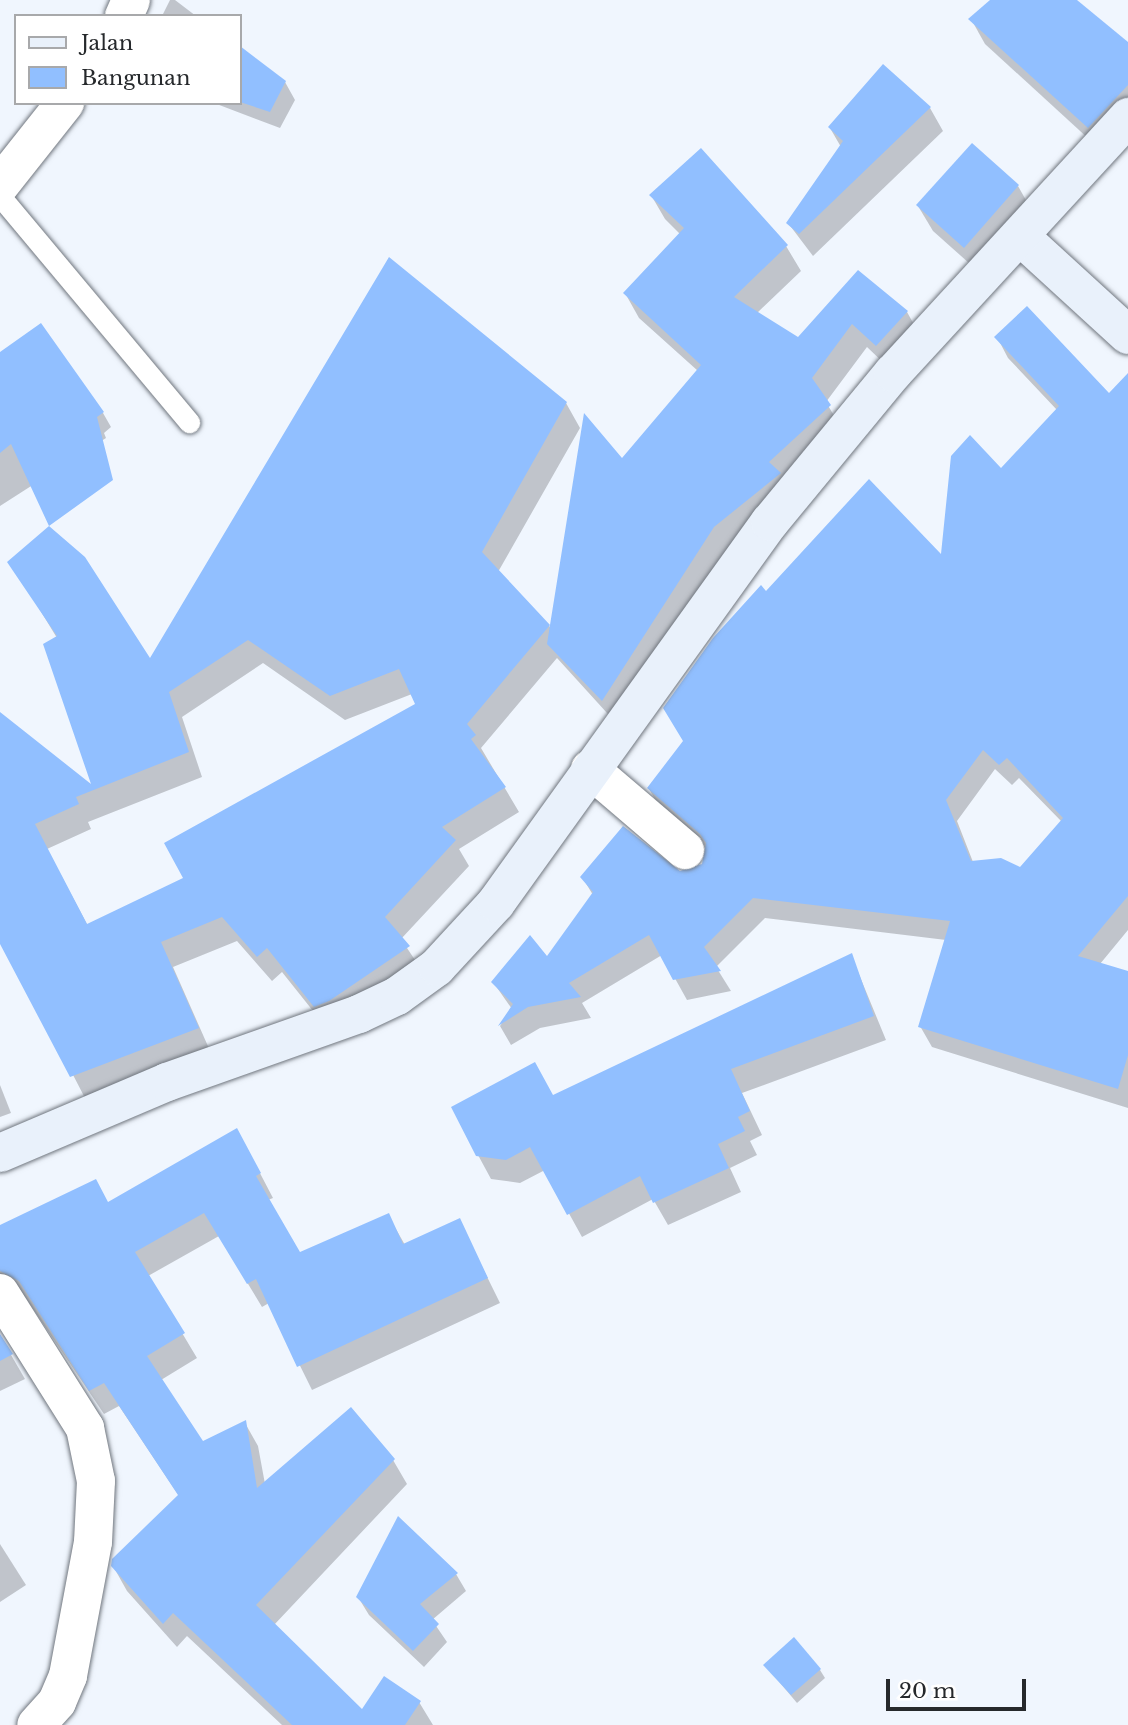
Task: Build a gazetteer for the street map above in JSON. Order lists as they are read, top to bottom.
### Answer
{
  "legend": ["Jalan", "Bangunan"],
  "scale_bar": "20 m"
}
